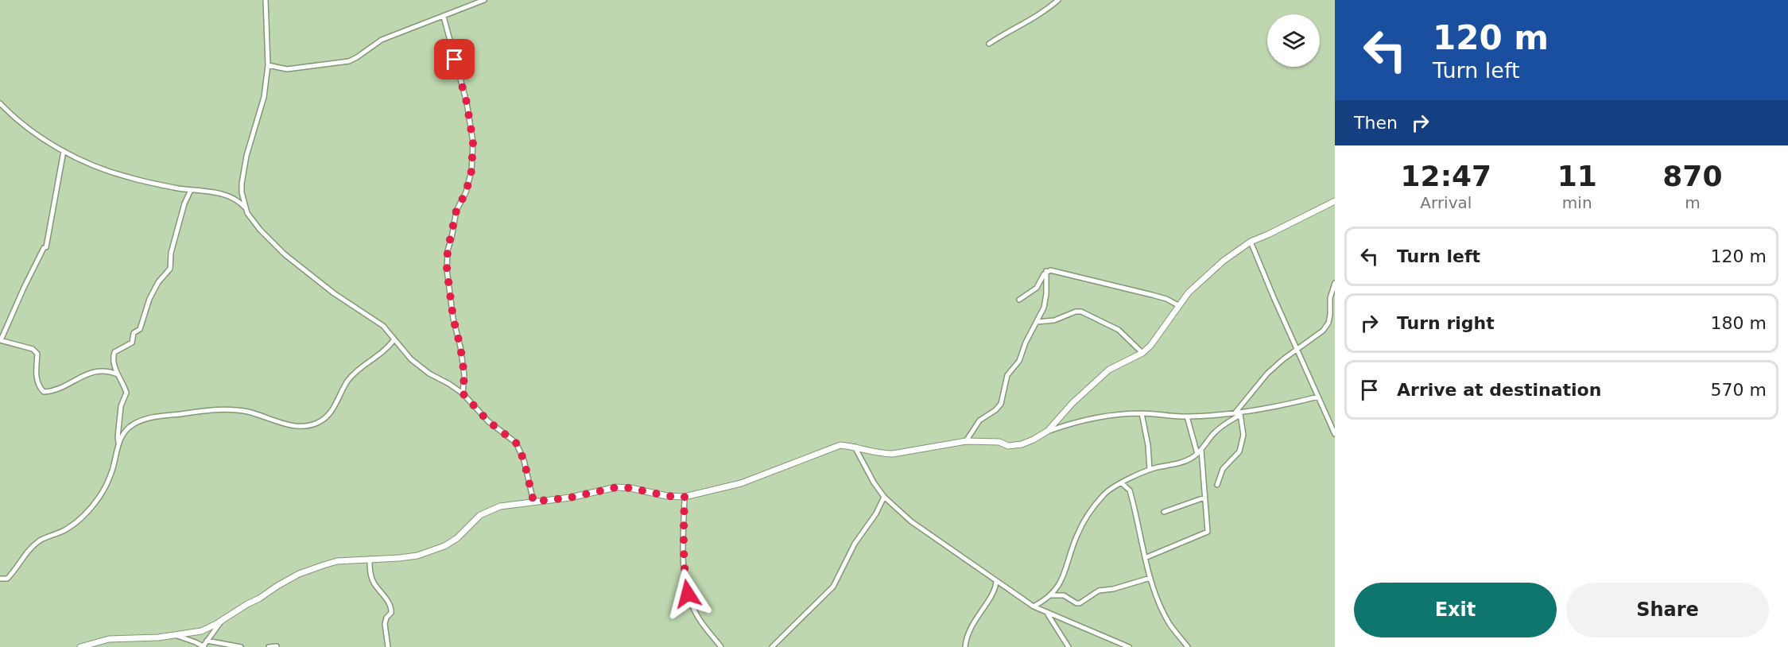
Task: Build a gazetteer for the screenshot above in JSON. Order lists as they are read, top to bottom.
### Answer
{
  "page": {
    "turn": ["120 m", "Turn left"],
    "then": "Then",
    "eta": [
      "12:47",
      "Arrival",
      "11",
      "min",
      "870",
      "m"
    ],
    "list": [
      {
        "name": "Turn left",
        "value": "120 m"
      },
      {
        "name": "Turn right",
        "value": "180 m"
      },
      {
        "name": "Arrive at destination",
        "value": "570 m"
      }
    ],
    "buttons": ["Exit", "Share"]
  }
}
